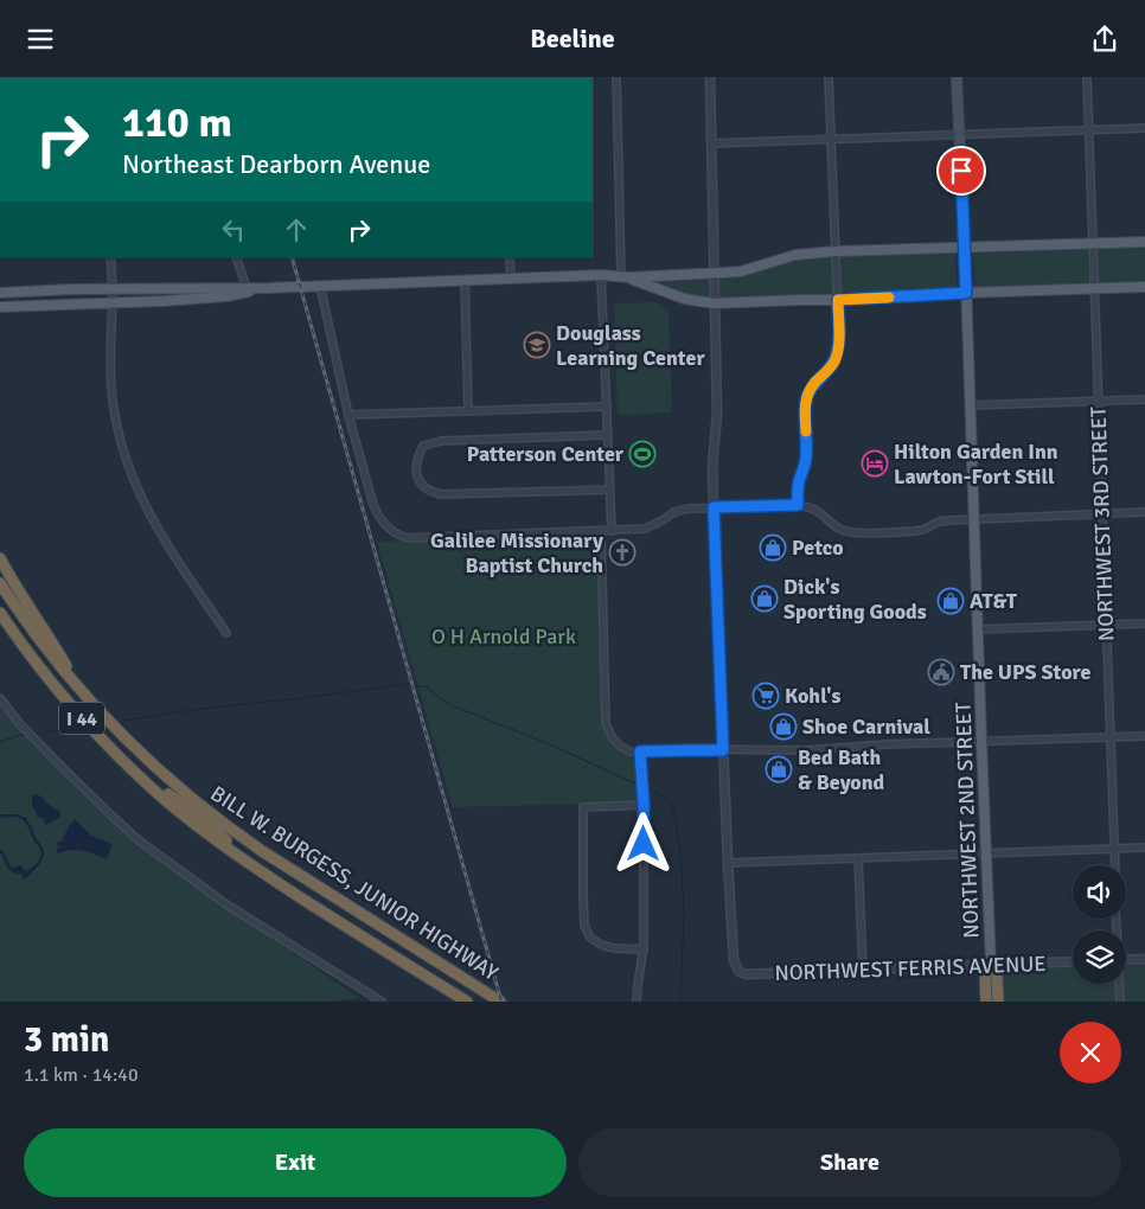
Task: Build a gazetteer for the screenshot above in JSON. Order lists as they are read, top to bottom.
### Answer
{
  "streets": {
    "highway": ["I 44", "BILL W. BURGESS, JUNIOR HIGHWAY"],
    "main road": ["NORTHWEST 2ND STREET"],
    "street": ["NORTHWEST 3RD STREET", "NORTHWEST FERRIS AVENUE"]
  },
  "crossings": [
    ["NORTHWEST 2ND STREET", "NORTHWEST FERRIS AVENUE"]
  ],
  "parks": ["O H Arnold Park"],
  "places": {
    "school or university": ["Douglass Learning Center"],
    "sports": ["Patterson Center"],
    "hotel": ["Hilton Garden Inn Lawton-Fort Still"],
    "shop": [
      "Petco",
      "Dick's Sporting Goods",
      "AT&T",
      "Shoe Carnival",
      "Bed Bath & Beyond"
    ],
    "church": ["Galilee Missionary Baptist Church"],
    "public building": ["The UPS Store"],
    "supermarket": ["Kohl's"]
  },
  "page": {
    "header": "Beeline",
    "turn": ["110 m", "Northeast Dearborn Avenue"],
    "heading": ["3 min", "1.1 km · 14:40"],
    "buttons": ["Exit", "Share"]
  }
}
